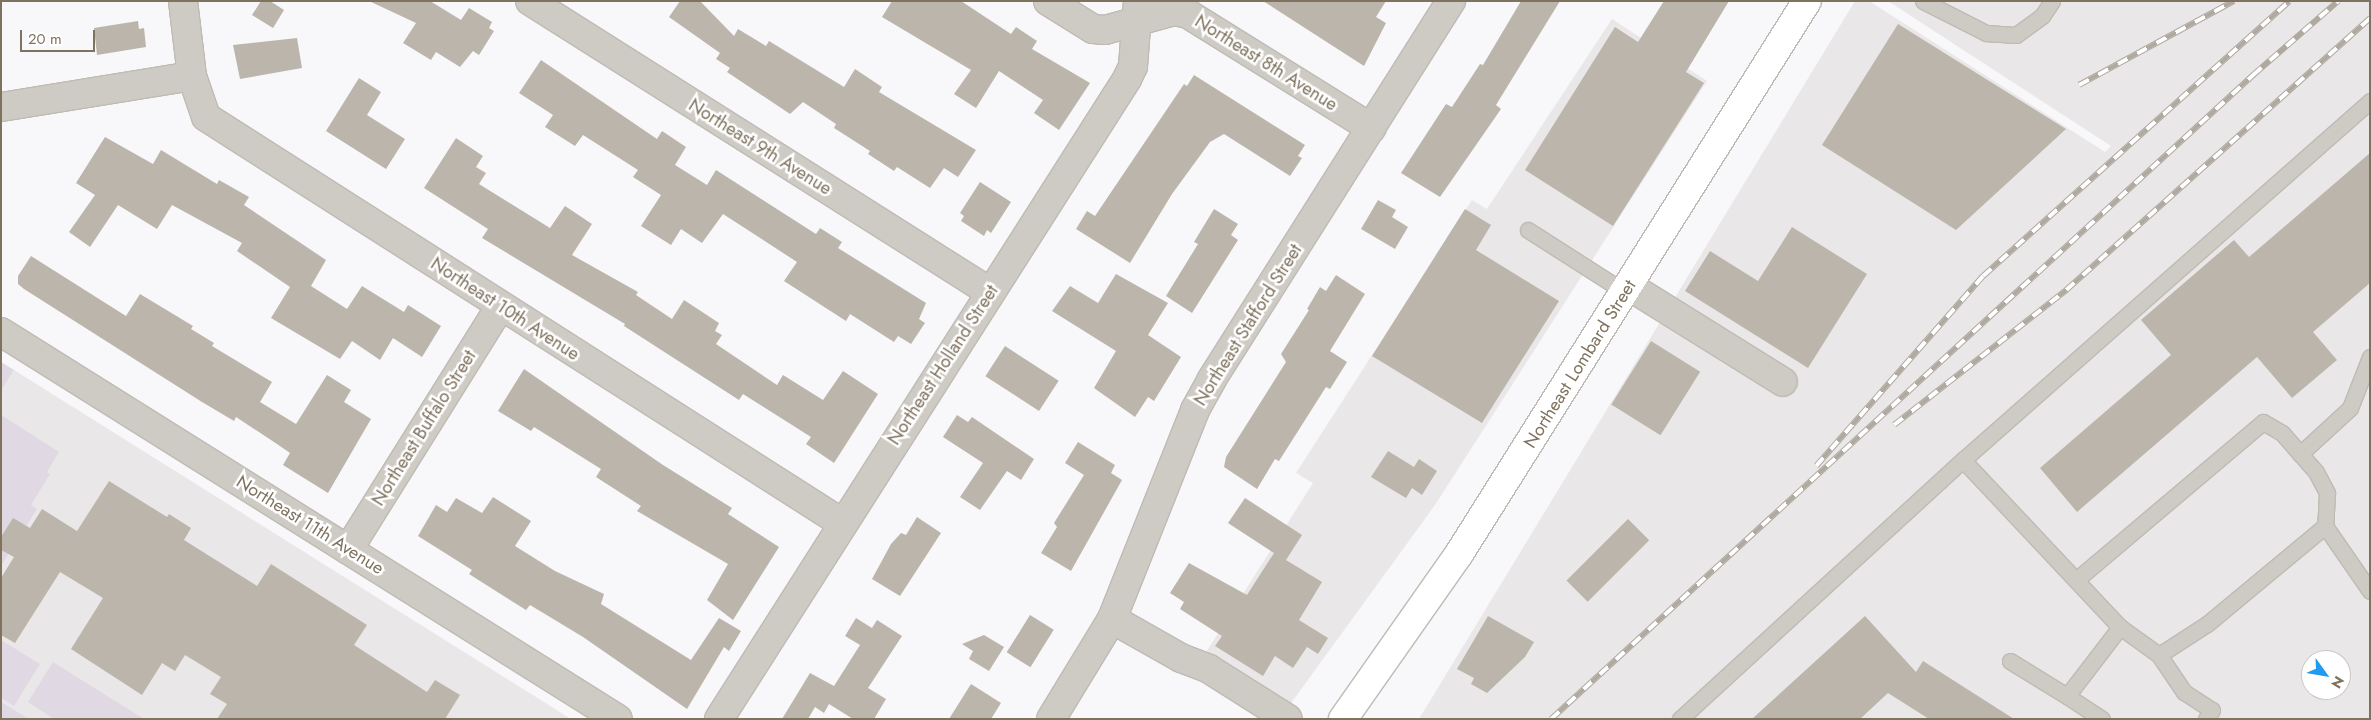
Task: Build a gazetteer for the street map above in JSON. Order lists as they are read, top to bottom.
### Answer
{
  "streets": {
    "main road": ["Northeast Lombard Street"],
    "street": [
      "Northeast 8th Avenue",
      "Northeast 9th Avenue",
      "Northeast 10th Avenue",
      "Northeast Stafford Street",
      "Northeast Holland Street",
      "Northeast Buffalo Street",
      "Northeast 11th Avenue"
    ]
  },
  "crossings": [
    ["Northeast 8th Avenue", "Northeast Stafford Street"],
    ["Northeast 8th Avenue", "Northeast Holland Street"],
    ["Northeast 9th Avenue", "Northeast Holland Street"],
    ["Northeast 10th Avenue", "Northeast Holland Street"],
    ["Northeast 10th Avenue", "Northeast Buffalo Street"],
    ["Northeast Buffalo Street", "Northeast 11th Avenue"]
  ],
  "scale_bar": "20 m",
  "north": "bottom right"
}
